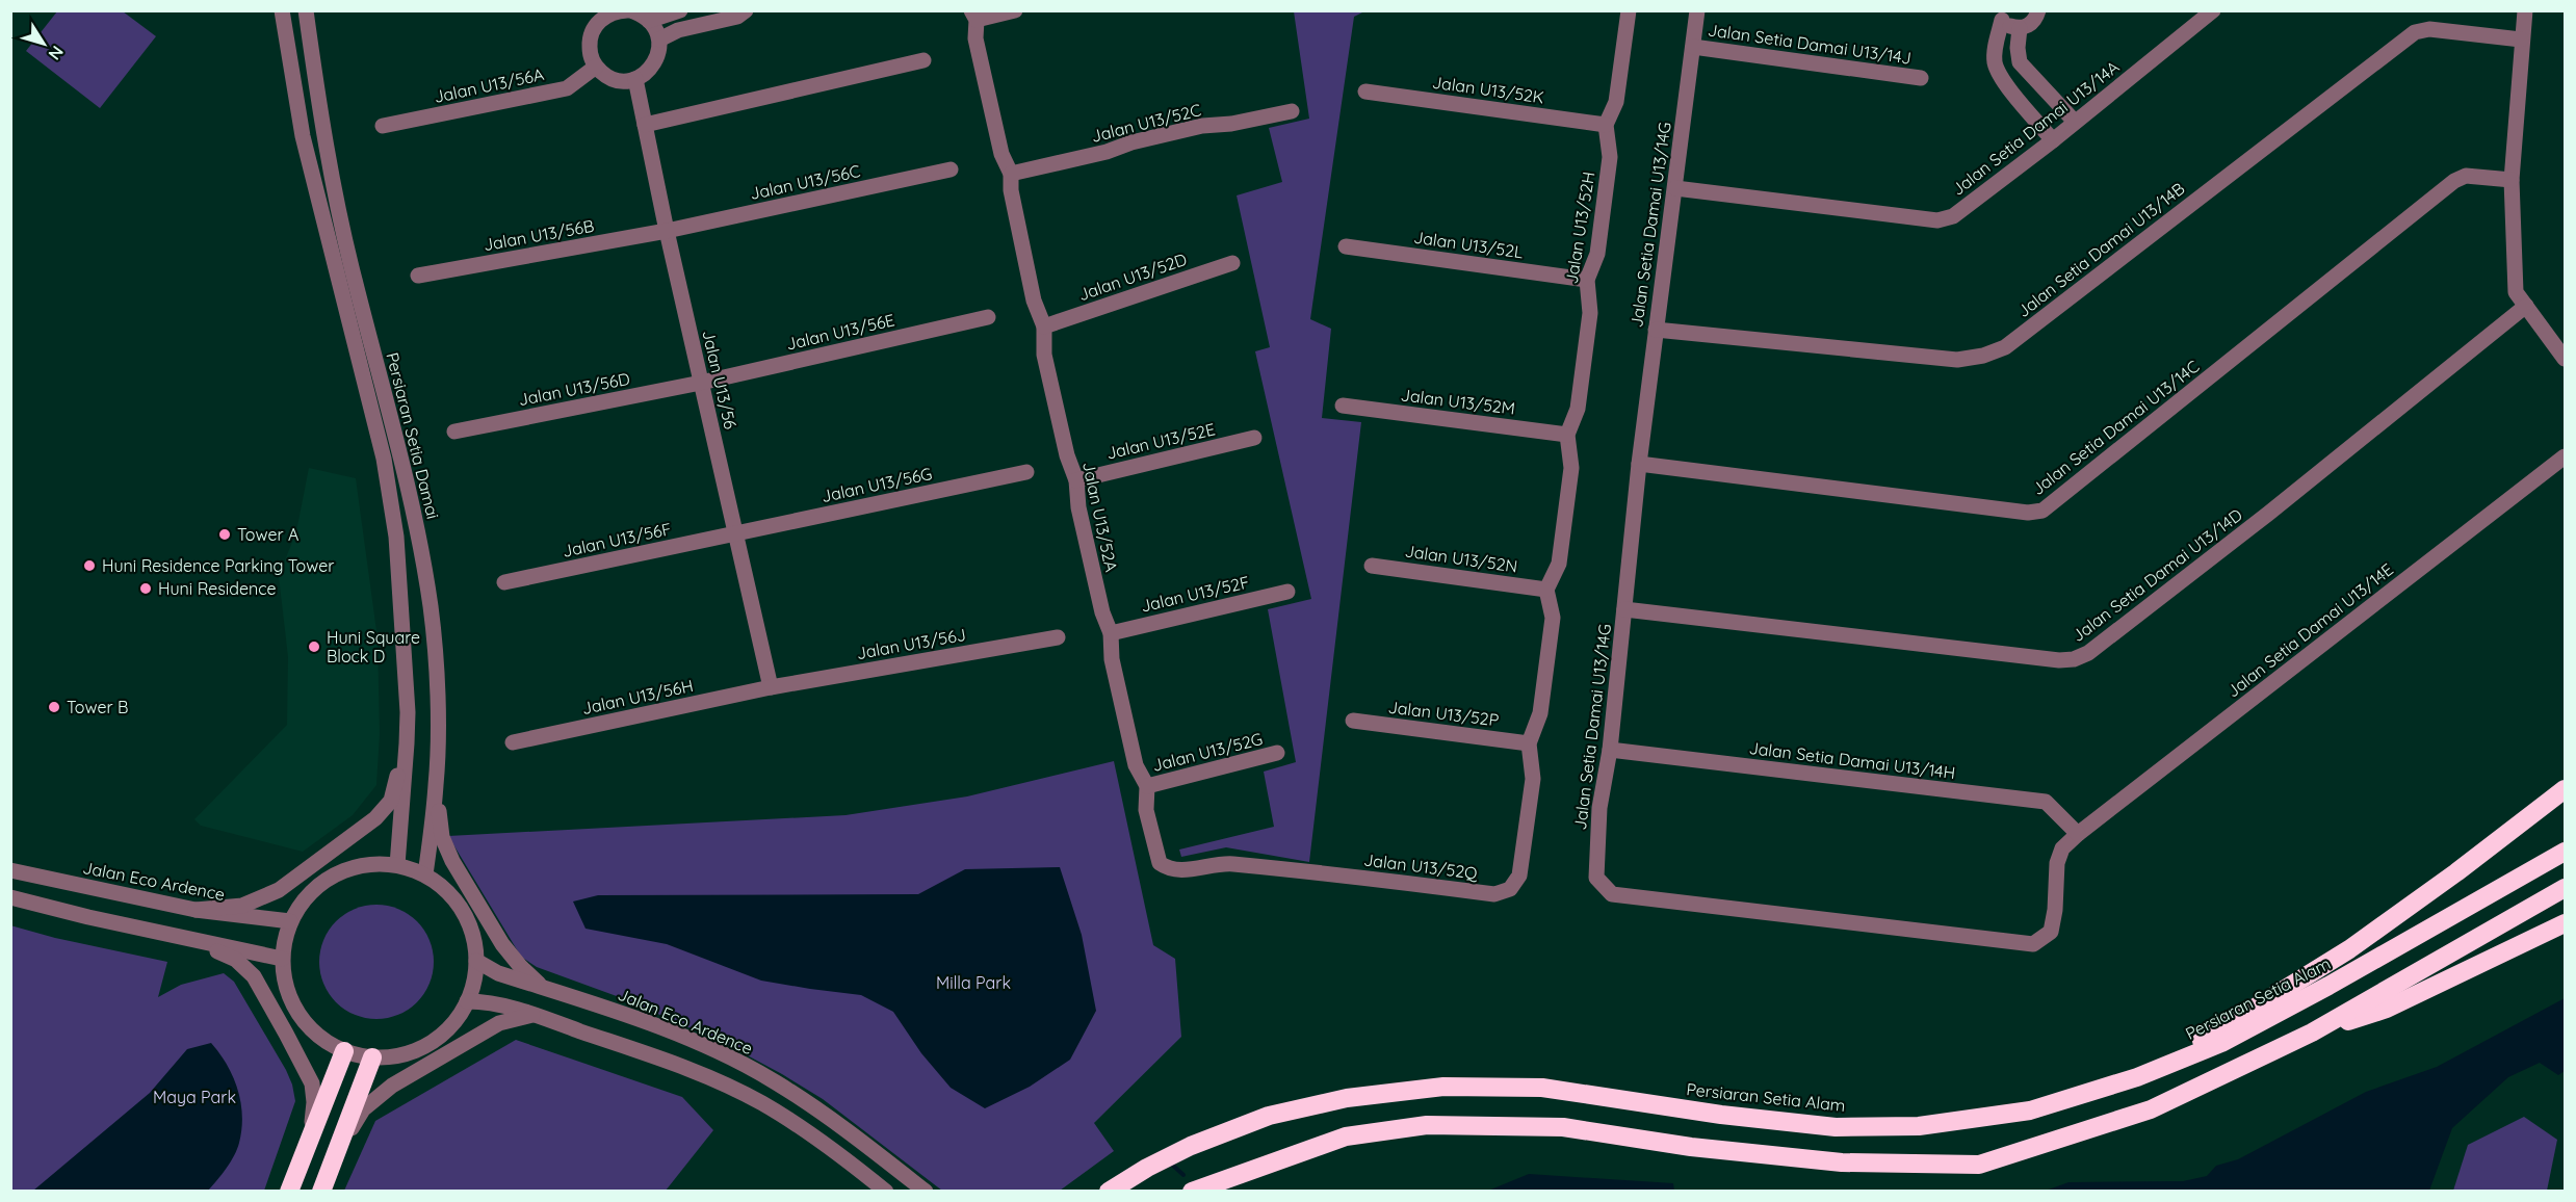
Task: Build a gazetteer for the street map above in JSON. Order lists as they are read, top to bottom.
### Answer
{
  "streets": {
    "highway": ["Persiaran Setia Alam"],
    "street": [
      "Jalan Setia Damai U13/14J",
      "Jalan U13/56A",
      "Jalan U13/52K",
      "Jalan U13/52C",
      "Jalan Setia Damai U13/14A",
      "Jalan U13/56C",
      "Jalan Setia Damai U13/14G",
      "Jalan U13/52H",
      "Jalan U13/56B",
      "Jalan U13/52L",
      "Jalan Setia Damai U13/14B",
      "Jalan U13/52D",
      "Jalan U13/56E",
      "Jalan U13/56",
      "Jalan U13/56D",
      "Jalan U13/52M",
      "Jalan Setia Damai U13/14C",
      "Persiaran Setia Damai",
      "Jalan U13/52E",
      "Jalan U13/56G",
      "Jalan U13/52A",
      "Jalan U13/56F",
      "Jalan U13/52N",
      "Jalan Setia Damai U13/14D",
      "Jalan U13/52F",
      "Jalan Setia Damai U13/14E",
      "Jalan U13/56J",
      "Jalan U13/56H",
      "Jalan U13/52P",
      "Jalan U13/52G",
      "Jalan Setia Damai U13/14H",
      "Jalan U13/52Q",
      "Jalan Eco Ardence"
    ]
  },
  "crossings": [
    ["Jalan Setia Damai U13/14J", "Jalan Setia Damai U13/14G"],
    ["Jalan U13/56A", "Jalan U13/56"],
    ["Jalan U13/52K", "Jalan U13/52H"],
    ["Jalan U13/52C", "Jalan U13/52A"],
    ["Jalan Setia Damai U13/14A", "Jalan Setia Damai U13/14G"],
    ["Jalan U13/56C", "Jalan U13/56B"],
    ["Jalan U13/56C", "Jalan U13/56"],
    ["Jalan Setia Damai U13/14G", "Jalan Setia Damai U13/14B"],
    ["Jalan Setia Damai U13/14G", "Jalan Setia Damai U13/14C"],
    ["Jalan Setia Damai U13/14G", "Jalan Setia Damai U13/14D"],
    ["Jalan Setia Damai U13/14G", "Jalan Setia Damai U13/14E"],
    ["Jalan Setia Damai U13/14G", "Jalan Setia Damai U13/14H"],
    ["Jalan U13/52H", "Jalan U13/52L"],
    ["Jalan U13/52H", "Jalan U13/52M"],
    ["Jalan U13/52H", "Jalan U13/52N"],
    ["Jalan U13/56B", "Jalan U13/56"],
    ["Jalan U13/52D", "Jalan U13/52A"],
    ["Jalan U13/56E", "Jalan U13/56"],
    ["Jalan U13/56E", "Jalan U13/56D"],
    ["Jalan U13/56", "Jalan U13/56D"],
    ["Jalan U13/56", "Jalan U13/56G"],
    ["Jalan U13/56", "Jalan U13/56F"],
    ["Jalan U13/56", "Jalan U13/56J"],
    ["Jalan U13/56", "Jalan U13/56H"],
    ["Persiaran Setia Damai", "Jalan Eco Ardence"],
    ["Jalan U13/52E", "Jalan U13/52A"],
    ["Jalan U13/56G", "Jalan U13/56F"],
    ["Jalan U13/52A", "Jalan U13/52F"],
    ["Jalan U13/52A", "Jalan U13/52G"],
    ["Jalan U13/52A", "Jalan U13/52Q"],
    ["Jalan Setia Damai U13/14E", "Jalan Setia Damai U13/14H"],
    ["Jalan U13/56J", "Jalan U13/56H"],
    ["Jalan U13/52P", "Jalan U13/52Q"]
  ],
  "parks": ["Milla Park", "Maya Park"],
  "places": [
    "Tower A",
    "Huni Residence Parking Tower",
    "Huni Residence",
    "Huni Square Block D",
    "Tower B"
  ],
  "north": "bottom right"
}
